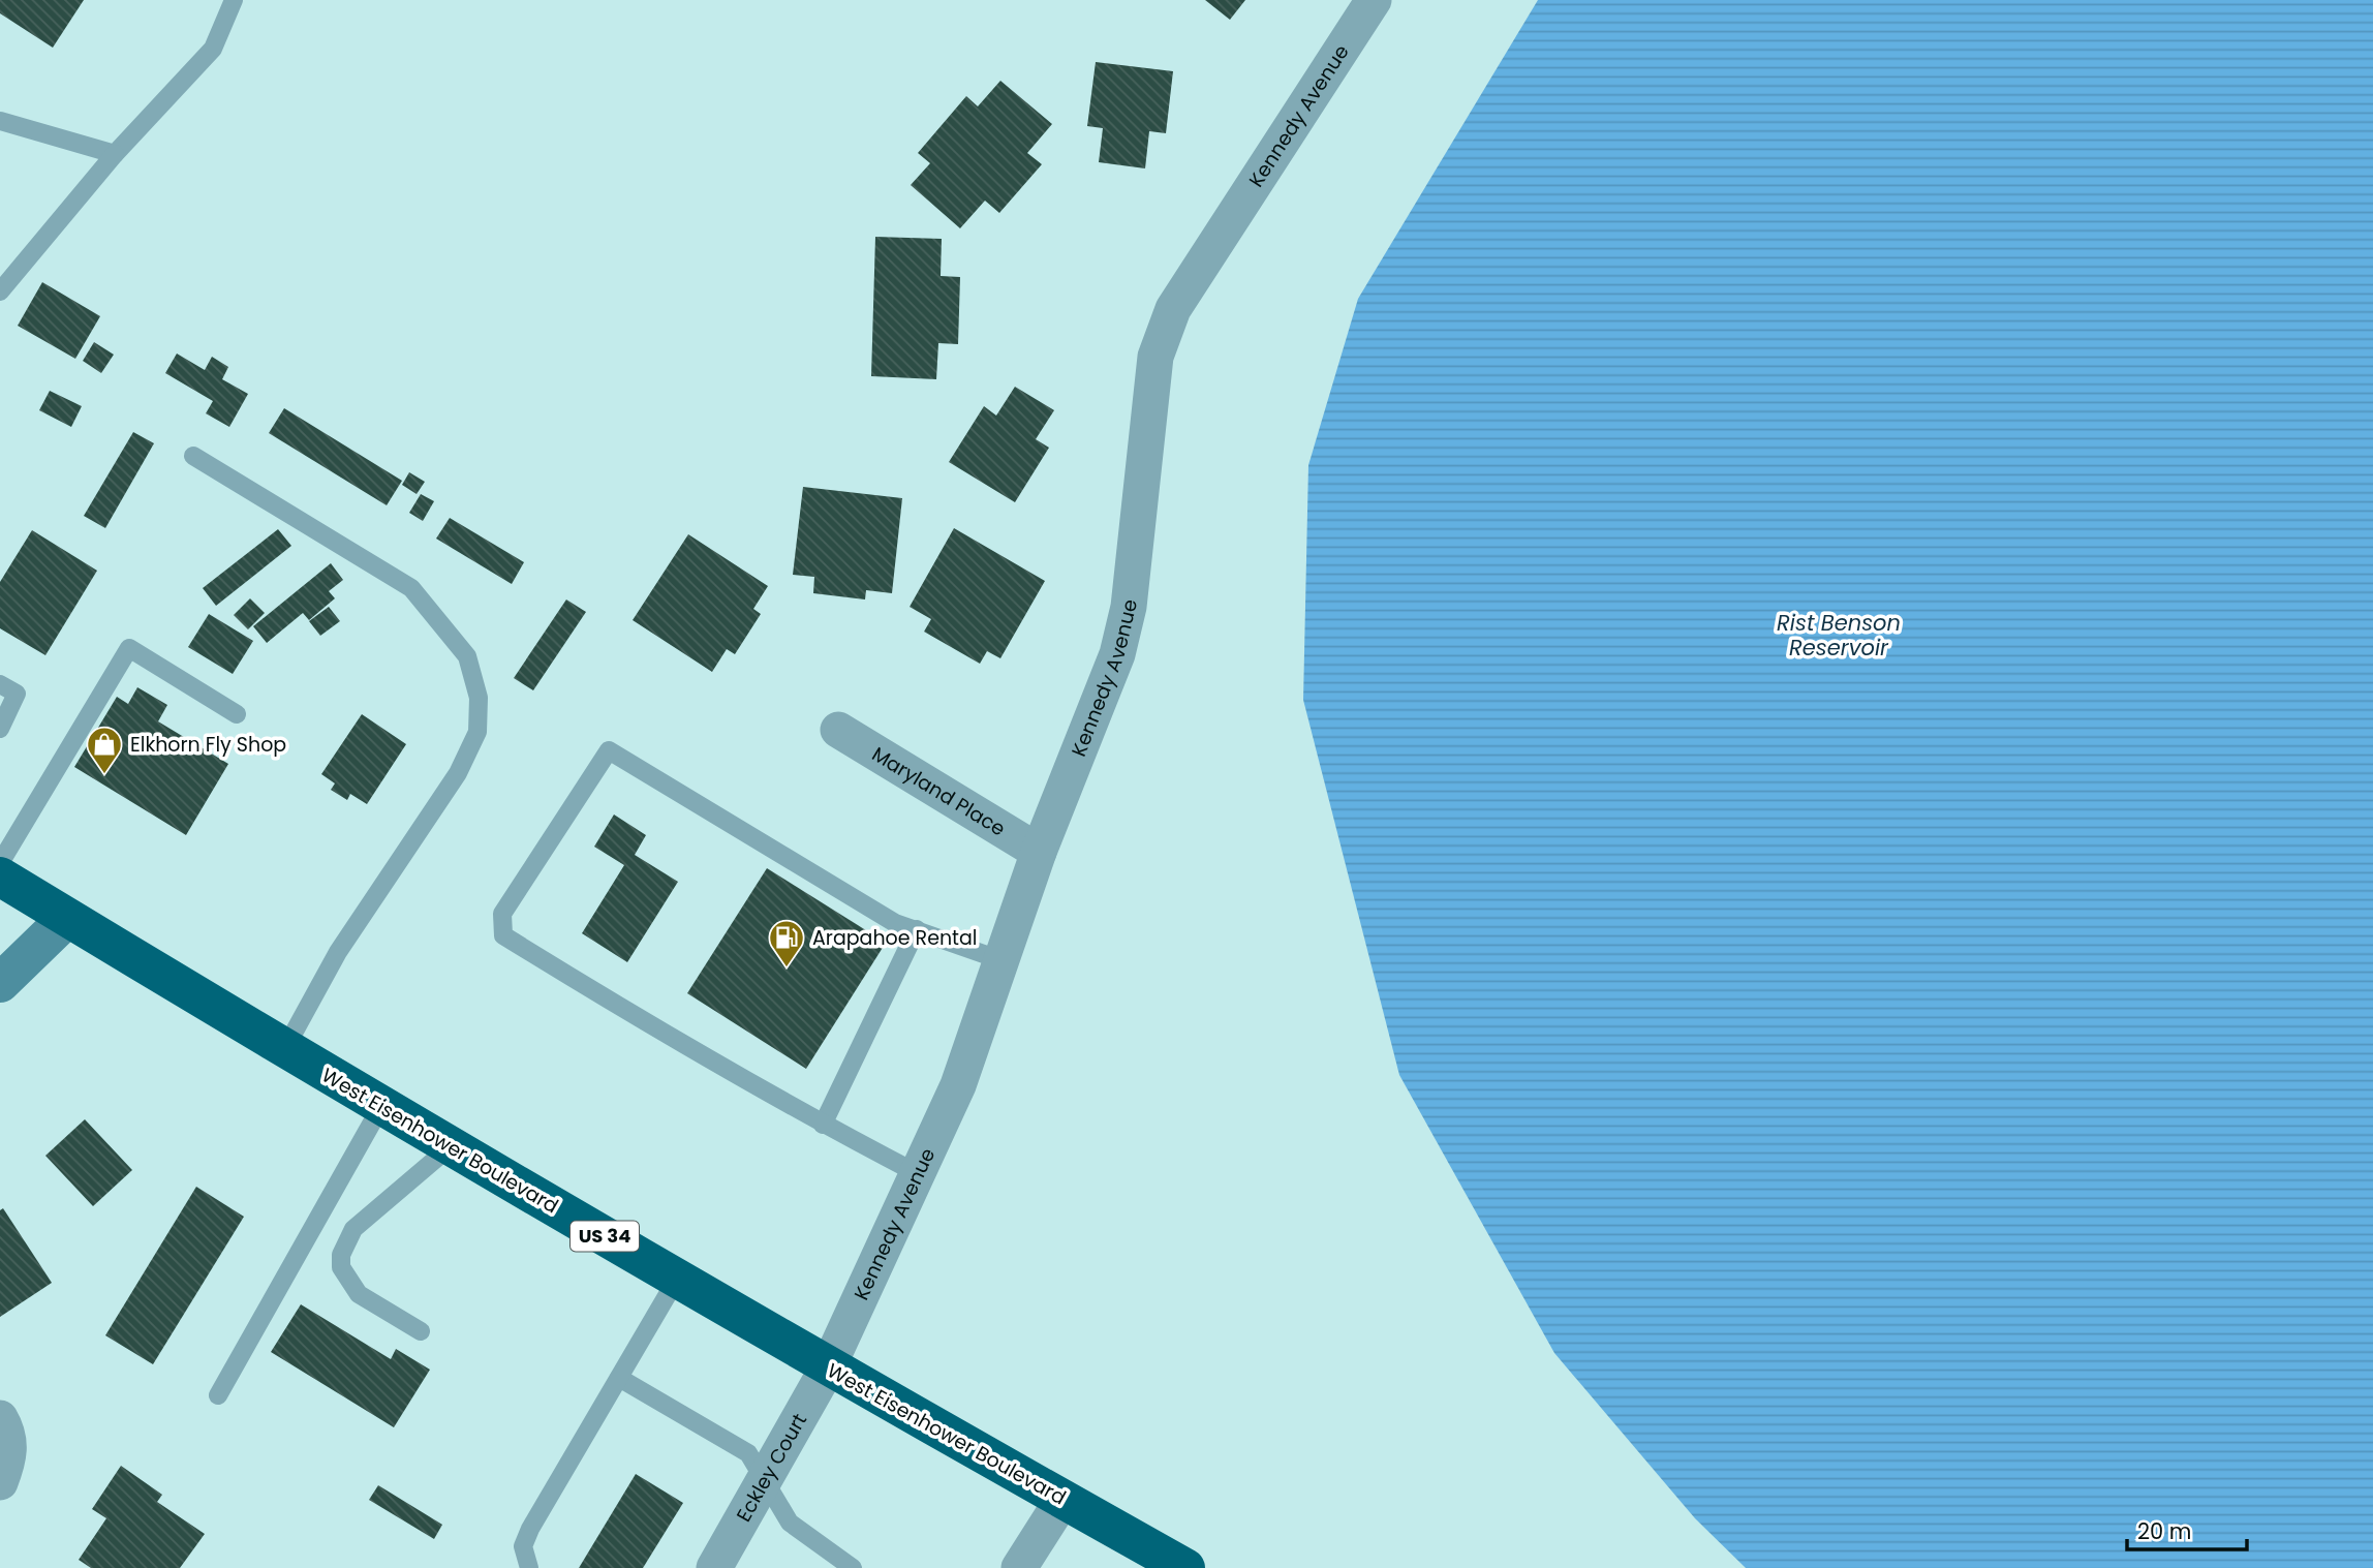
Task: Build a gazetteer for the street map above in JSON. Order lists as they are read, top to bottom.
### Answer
{
  "streets": {
    "highway": ["West Eisenhower Boulevard", "US 34"],
    "street": ["Kennedy Avenue", "Maryland Place", "Eckley Court"]
  },
  "crossings": [
    ["Kennedy Avenue", "Maryland Place"],
    ["Kennedy Avenue", "West Eisenhower Boulevard"],
    ["Kennedy Avenue", "Eckley Court"],
    ["West Eisenhower Boulevard", "Eckley Court"]
  ],
  "water": ["Rist Benson Reservoir"],
  "places": {
    "shop": ["Elkhorn Fly Shop"],
    "fuel station": ["Arapahoe Rental"]
  },
  "scale_bar": "20 m"
}
